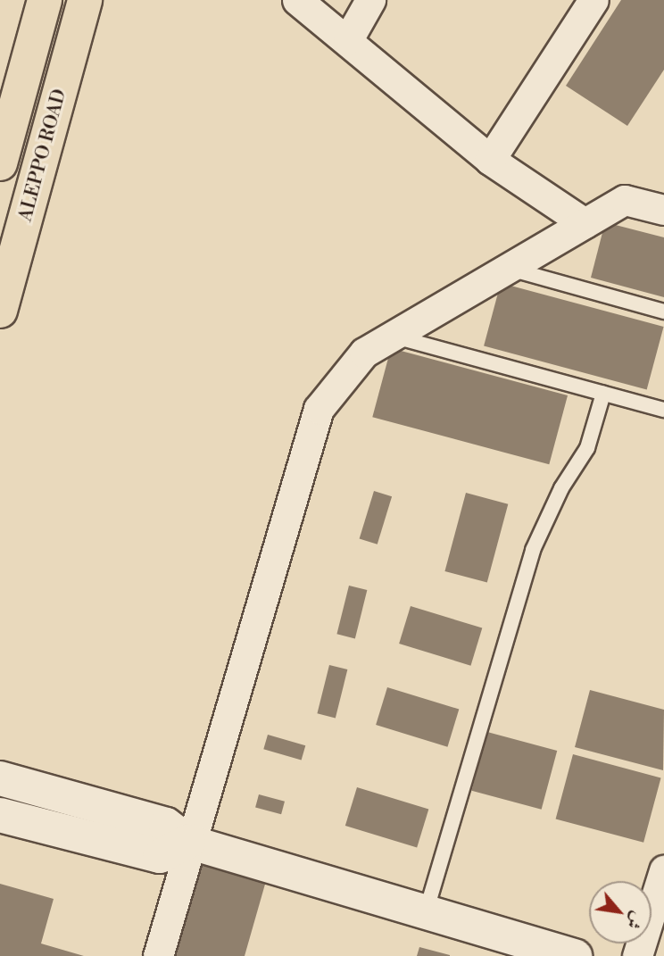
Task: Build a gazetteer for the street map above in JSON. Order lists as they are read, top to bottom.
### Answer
{
  "streets": {
    "main road": ["ALEPPO ROAD"]
  },
  "north": "bottom right"
}
